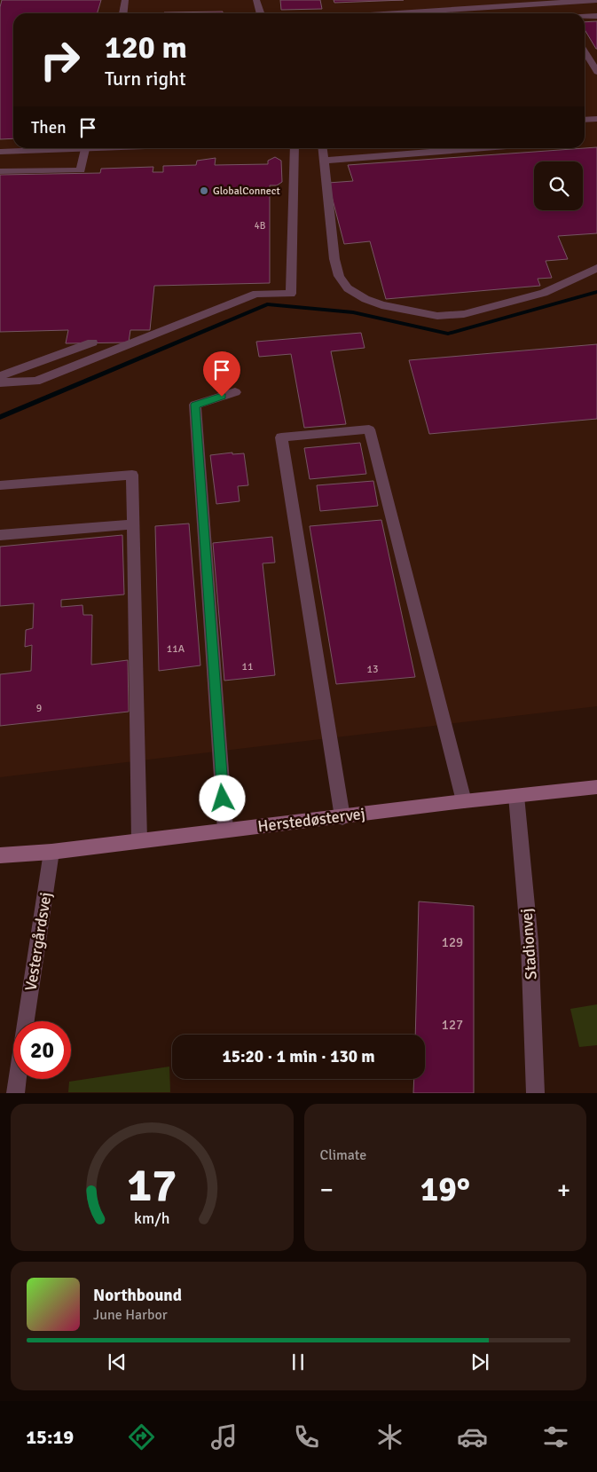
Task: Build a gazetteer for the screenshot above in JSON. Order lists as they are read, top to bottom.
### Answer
{
  "streets": {
    "street": ["Herstedøstervej", "Vestergårdsvej", "Stadionvej"]
  },
  "crossings": [
    ["Herstedøstervej", "Vestergårdsvej"],
    ["Herstedøstervej", "Stadionvej"]
  ],
  "places": ["GlobalConnect"],
  "house_numbers": [
    "4B",
    "11A",
    "11",
    "13",
    "9",
    "129",
    "127"
  ],
  "page": {
    "turn": ["120 m", "Turn right"],
    "then": "Then",
    "limit": "20",
    "trip": "15:20 · 1 min · 130 m",
    "tile": "Climate",
    "heat": ["−", "19°", "+"],
    "song": ["Northbound", "June Harbor"],
    "tabs": "15:19",
    "gauge": ["17", "km/h"]
  }
}
